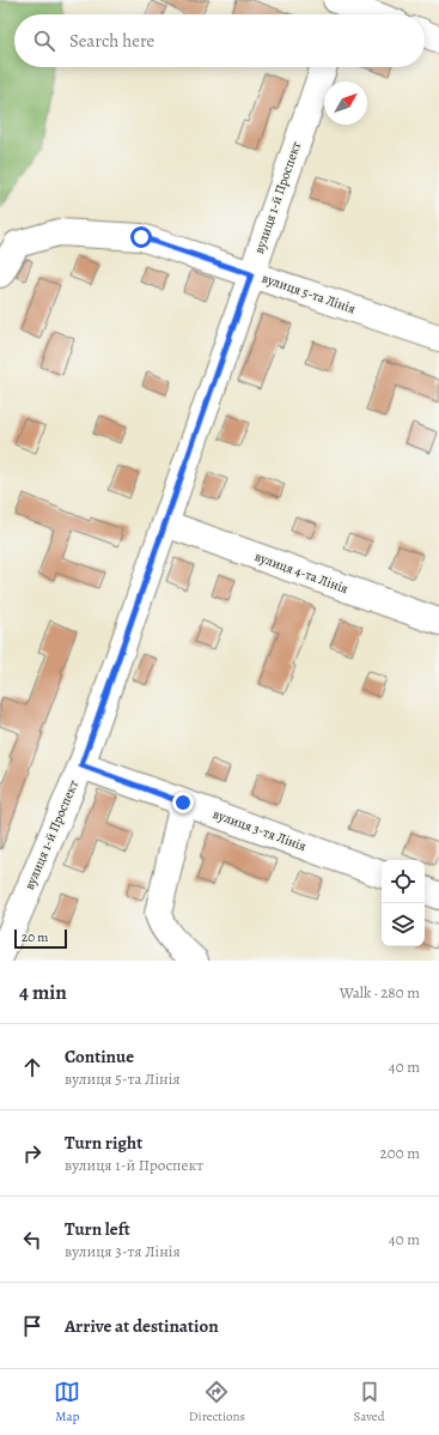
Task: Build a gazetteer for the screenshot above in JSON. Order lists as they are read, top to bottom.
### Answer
{
  "streets": {
    "street": [
      "вулиця 1-й Проспект",
      "вулиця 5-та Лінія",
      "вулиця 4-та Лінія",
      "вулиця 3-тя Лінія"
    ]
  },
  "crossings": [
    ["вулиця 1-й Проспект", "вулиця 5-та Лінія"],
    ["вулиця 1-й Проспект", "вулиця 4-та Лінія"],
    ["вулиця 1-й Проспект", "вулиця 3-тя Лінія"]
  ],
  "scale_bar": "20 m",
  "north": "top right",
  "page": {
    "search": "Search here",
    "scale": "20 m",
    "heading": ["4 min", "Walk · 280 m"],
    "list": [
      ["Continue", "вулиця 5-та Лінія", "40 m"],
      ["Turn right", "вулиця 1-й Проспект", "200 m"],
      ["Turn left", "вулиця 3-тя Лінія", "40 m"],
      "Arrive at destination"
    ],
    "nav": ["Map", "Directions", "Saved"]
  }
}
